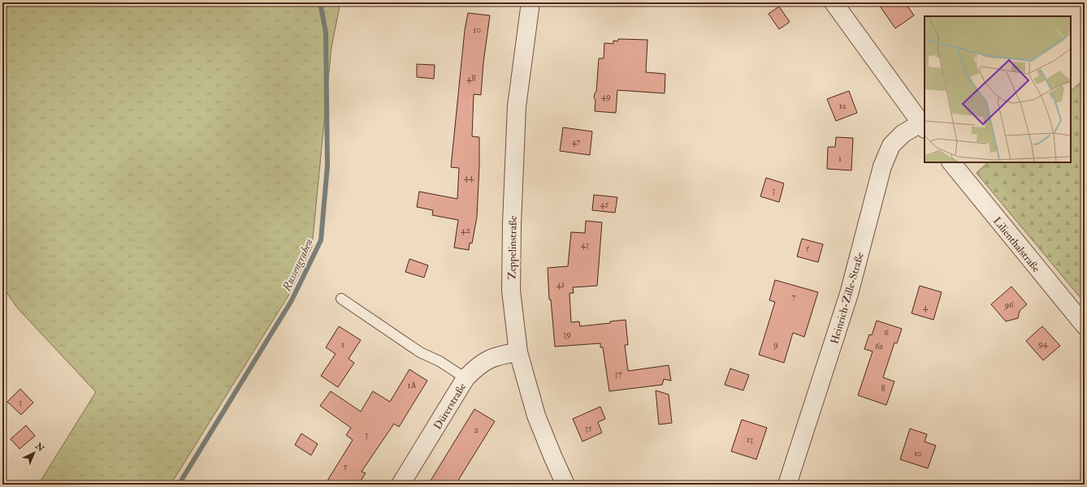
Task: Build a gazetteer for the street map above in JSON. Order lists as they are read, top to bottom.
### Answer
{
  "streets": {
    "street": [
      "Lilienthalstraße",
      "Zeppelinstraße",
      "Heinrich-Zille-Straße",
      "Dürerstraße"
    ]
  },
  "crossings": [
    ["Zeppelinstraße", "Dürerstraße"]
  ],
  "water": ["Russengraben"],
  "house_numbers": [
    "50",
    "48",
    "49",
    "1a",
    "47",
    "1",
    "44",
    "3",
    "45",
    "42",
    "43",
    "5",
    "41",
    "7",
    "96",
    "4",
    "6",
    "39",
    "94",
    "1",
    "9",
    "6a",
    "37",
    "1A",
    "8",
    "3",
    "35",
    "2",
    "3",
    "13",
    "10",
    "5"
  ],
  "north": "top right"
}
